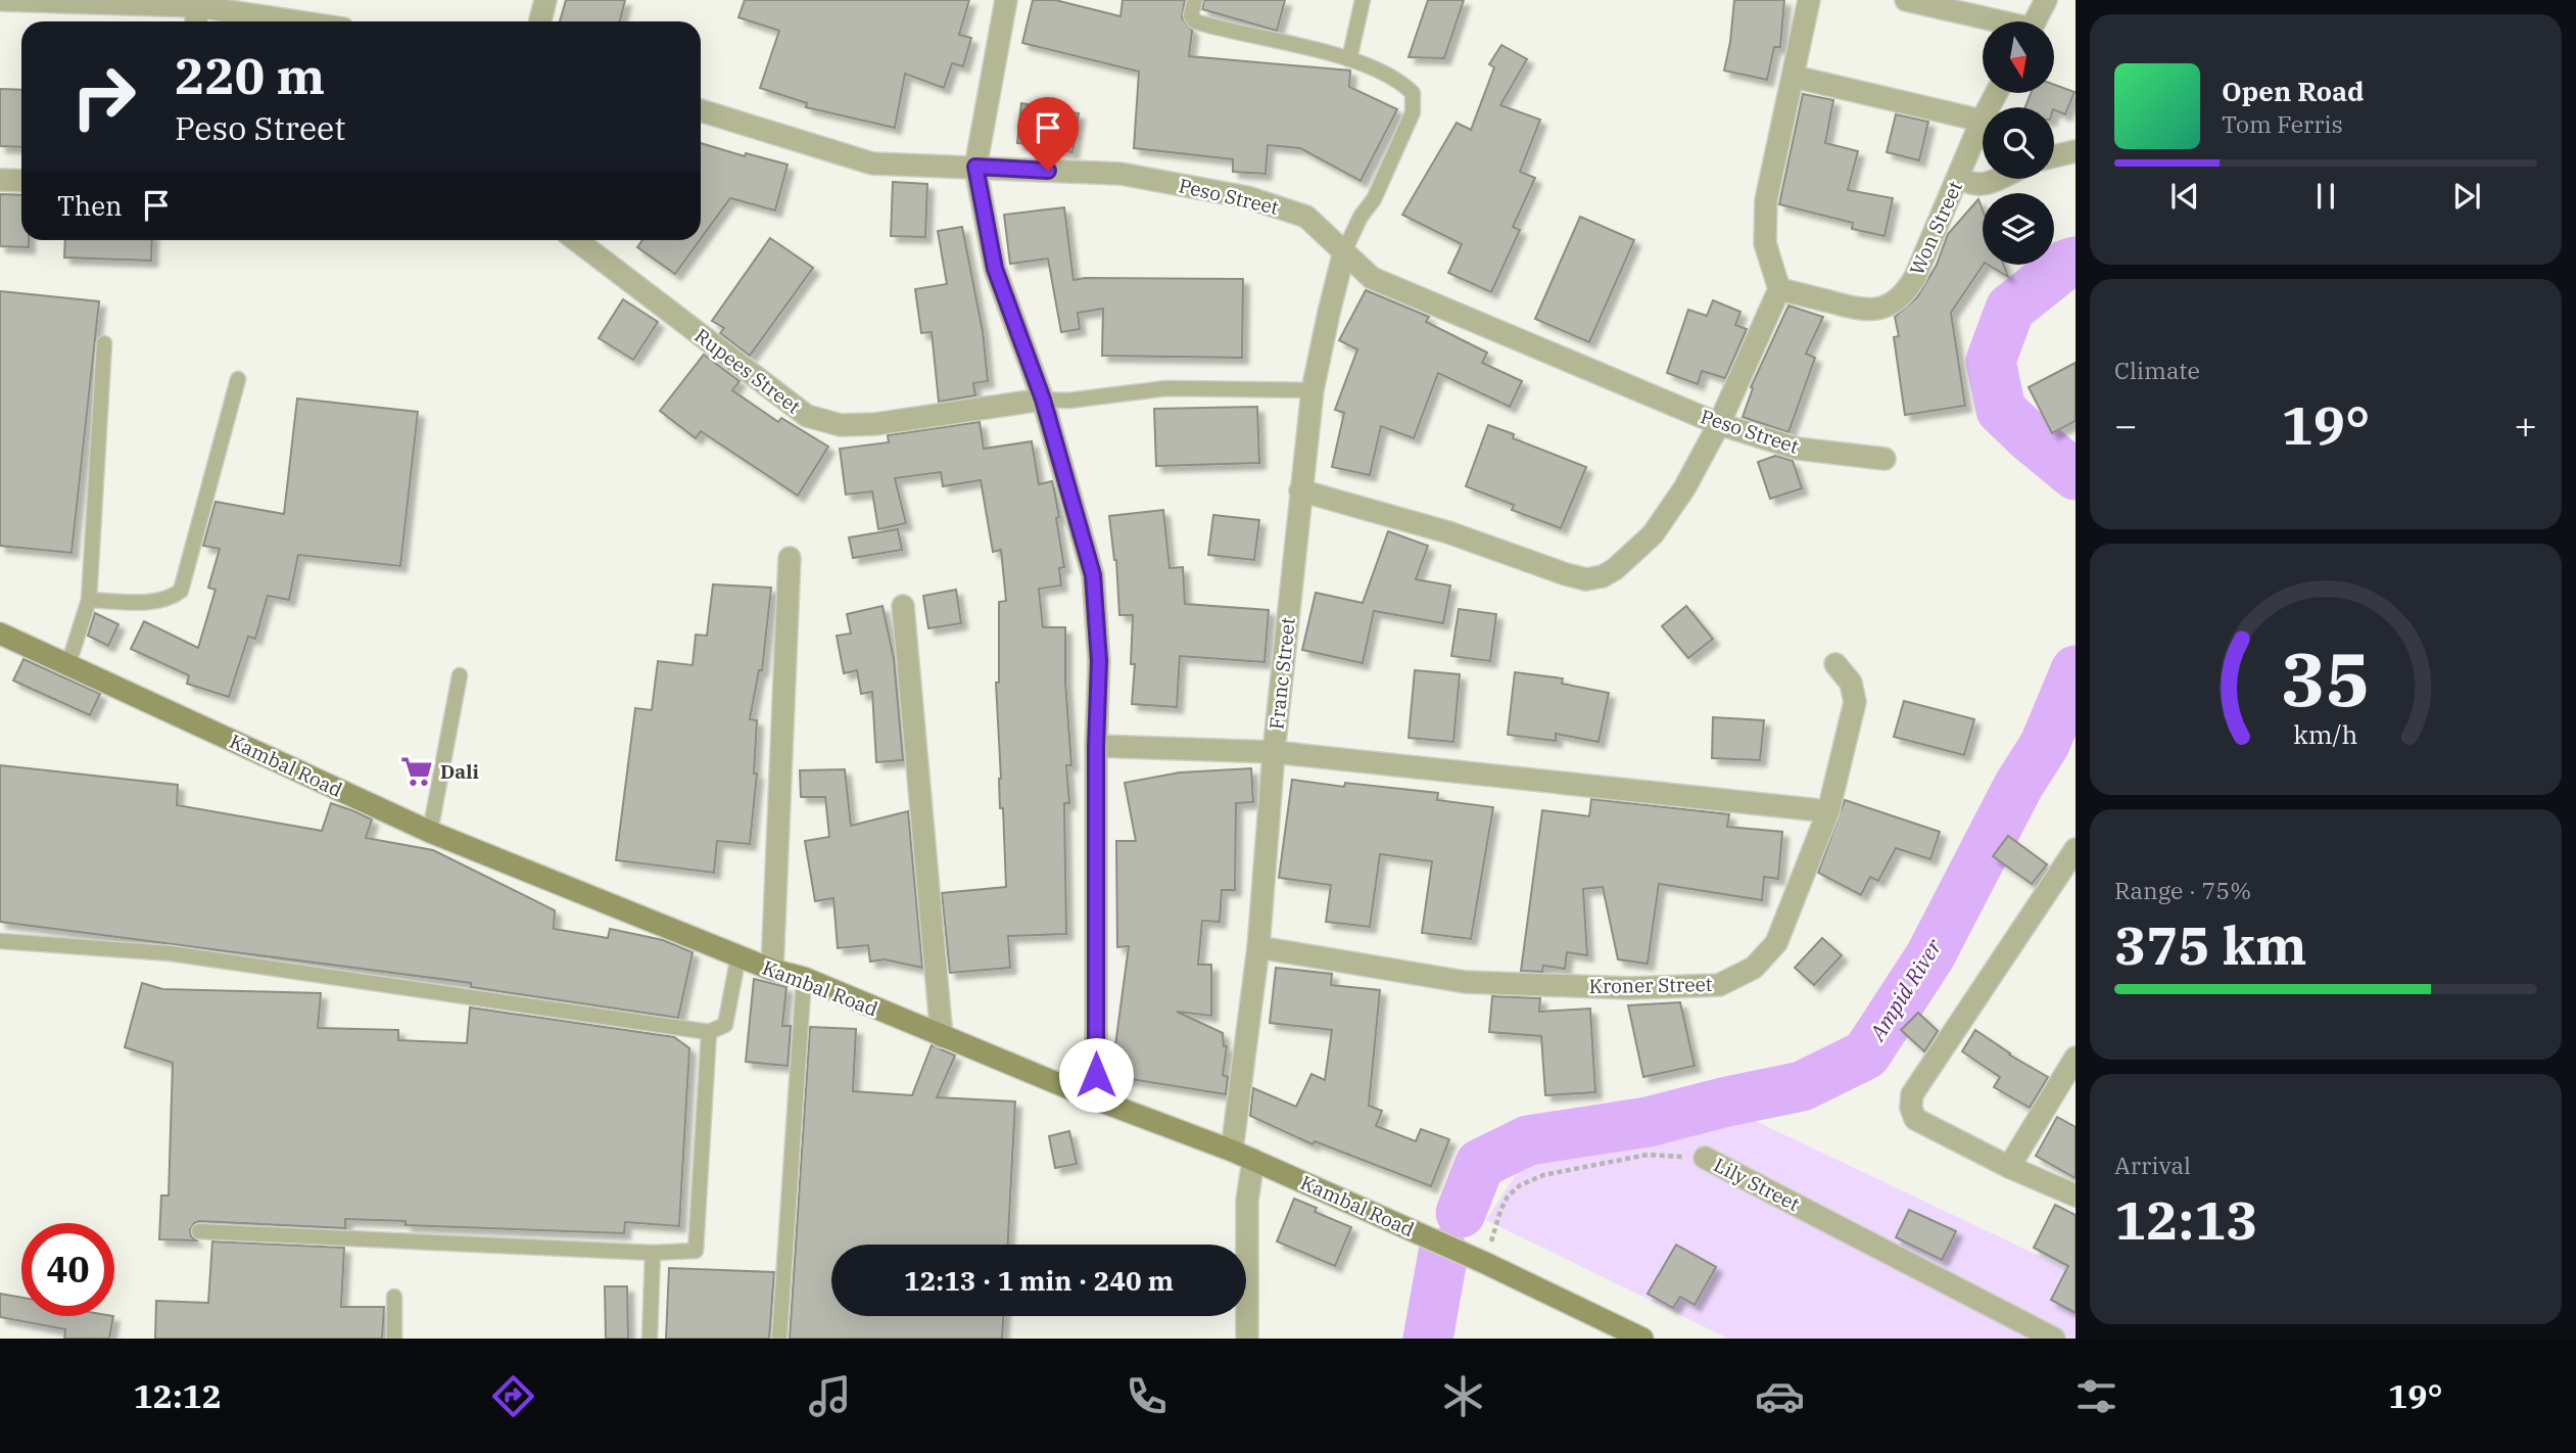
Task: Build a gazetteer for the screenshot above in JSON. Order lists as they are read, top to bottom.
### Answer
{
  "streets": {
    "main road": ["Kambal Road"],
    "street": [
      "Peso Street",
      "Won Street",
      "Rupees Street",
      "Franc Street",
      "Kroner Street",
      "Lily Street"
    ]
  },
  "crossings": [
    ["Peso Street", "Franc Street"],
    ["Franc Street", "Kambal Road"],
    ["Franc Street", "Kroner Street"],
    ["Kambal Road", "Lily Street"]
  ],
  "water": ["Ampid River"],
  "places": {
    "supermarket": ["Dali"]
  },
  "north": "bottom",
  "page": {
    "turn": ["220 m", "Peso Street"],
    "song": ["Open Road", "Tom Ferris"],
    "then": "Then",
    "tile": [
      "Climate",
      ["Range · 75%", "375 km"],
      ["Arrival", "12:13"]
    ],
    "heat": ["−", "19°", "+"],
    "limit": "40",
    "trip": "12:13 · 1 min · 240 m",
    "tabs": ["12:12", "19°"],
    "gauge": ["35", "km/h"]
  }
}
